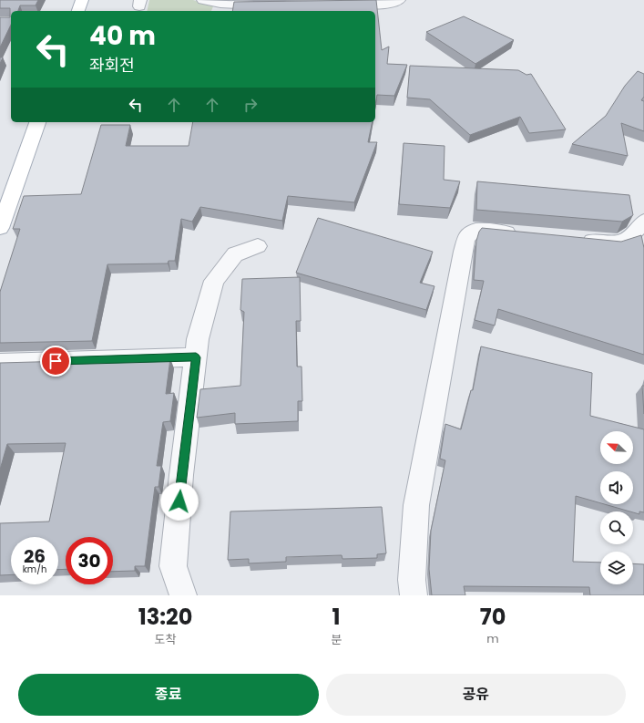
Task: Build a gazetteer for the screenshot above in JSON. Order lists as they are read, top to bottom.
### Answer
{
  "north": "top left",
  "page": {
    "turn": ["40 m", "좌회전"],
    "speed": "26 km/h",
    "limit": "30",
    "eta": [
      "13:20",
      "도착",
      "1",
      "분",
      "70",
      "m"
    ],
    "buttons": ["종료", "공유"]
  }
}
